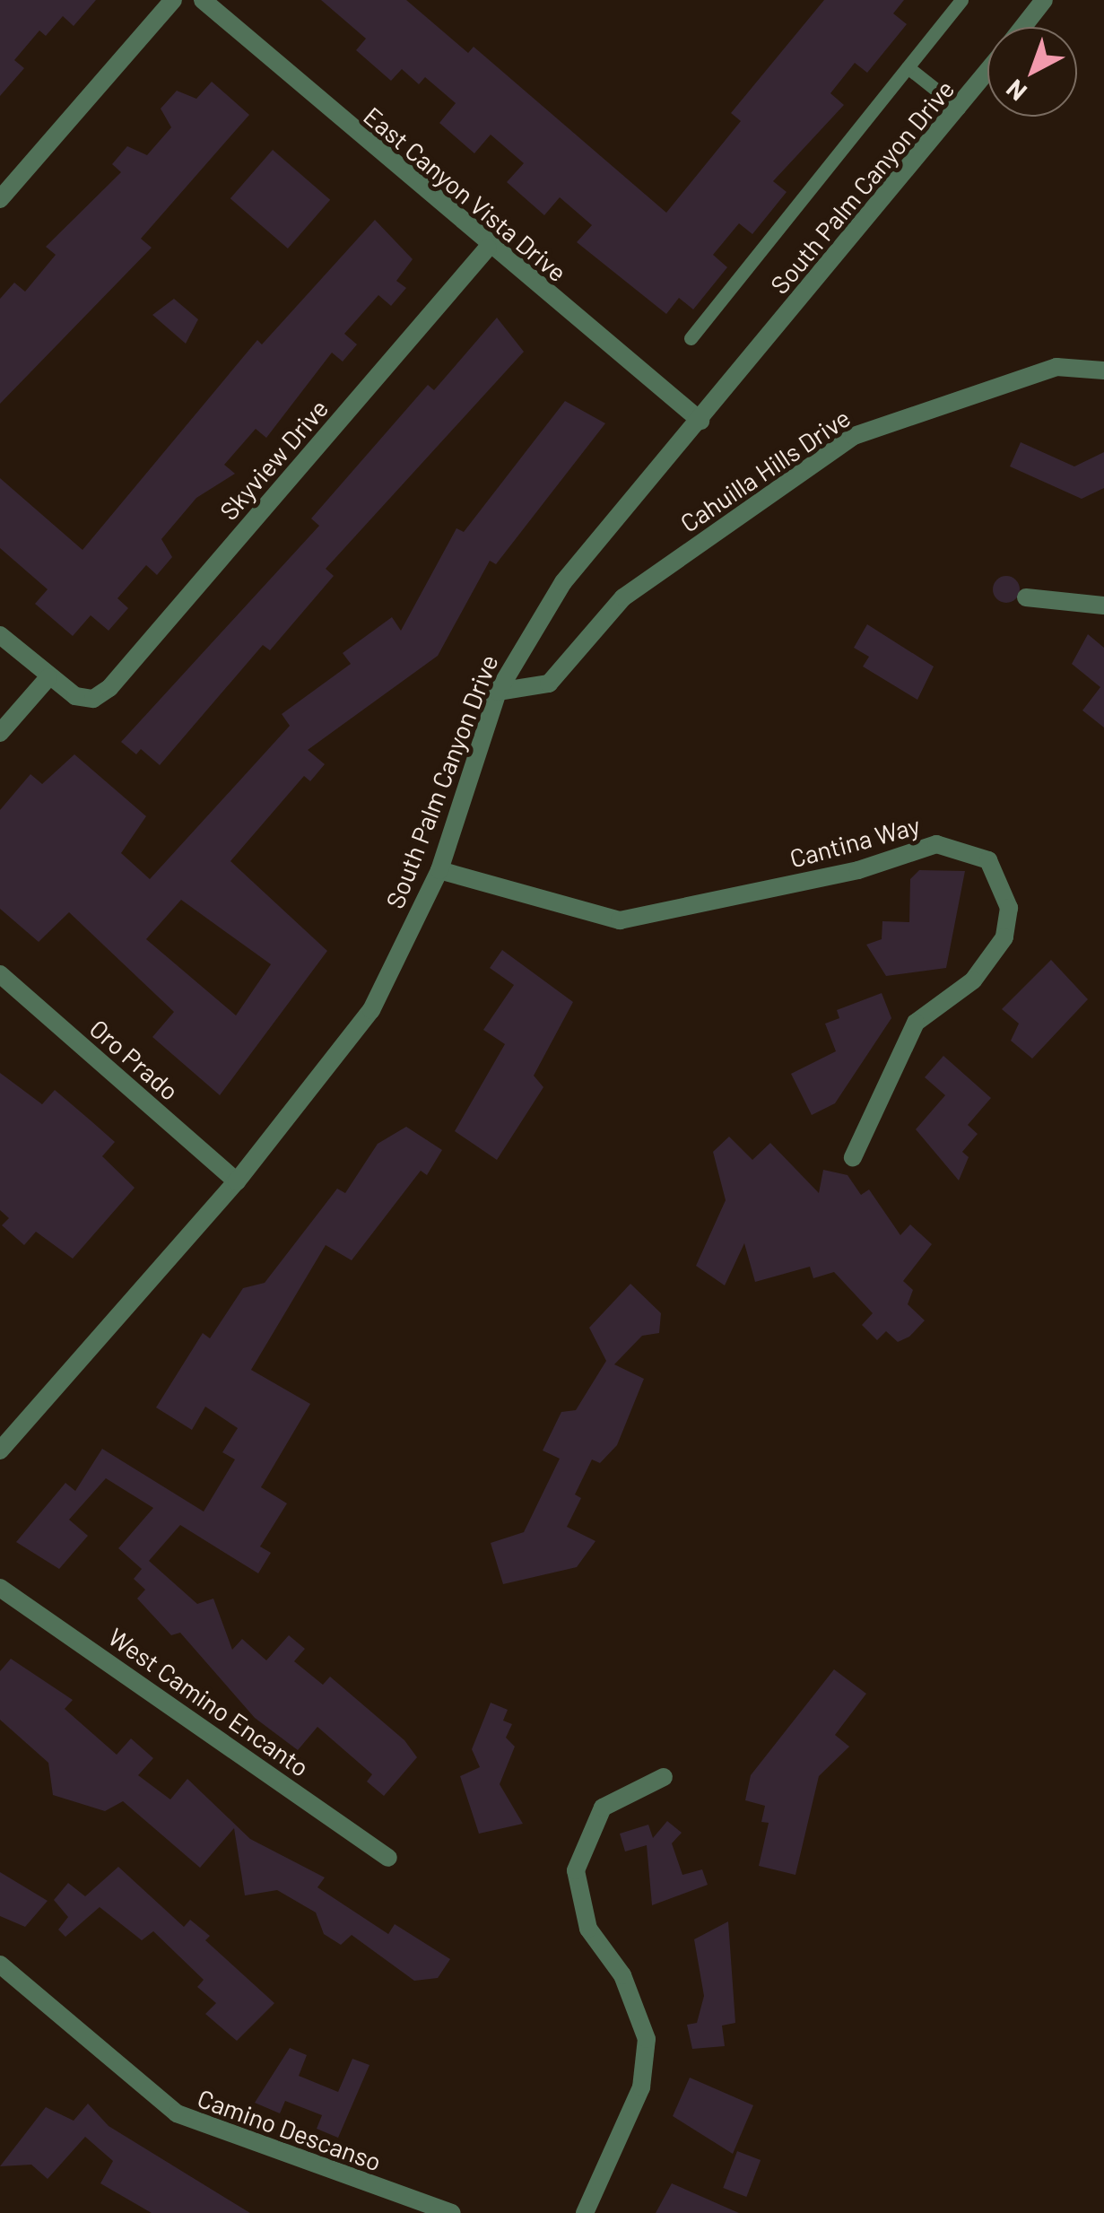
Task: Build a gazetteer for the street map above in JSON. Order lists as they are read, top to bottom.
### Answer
{
  "streets": {
    "street": [
      "South Palm Canyon Drive",
      "East Canyon Vista Drive",
      "Skyview Drive",
      "Cahuilla Hills Drive",
      "Cantina Way",
      "Oro Prado",
      "West Camino Encanto",
      "Camino Descanso"
    ]
  },
  "crossings": [
    ["South Palm Canyon Drive", "East Canyon Vista Drive"],
    ["South Palm Canyon Drive", "Cahuilla Hills Drive"],
    ["South Palm Canyon Drive", "Cantina Way"],
    ["South Palm Canyon Drive", "Oro Prado"],
    ["East Canyon Vista Drive", "Skyview Drive"]
  ],
  "north": "bottom left"
}
